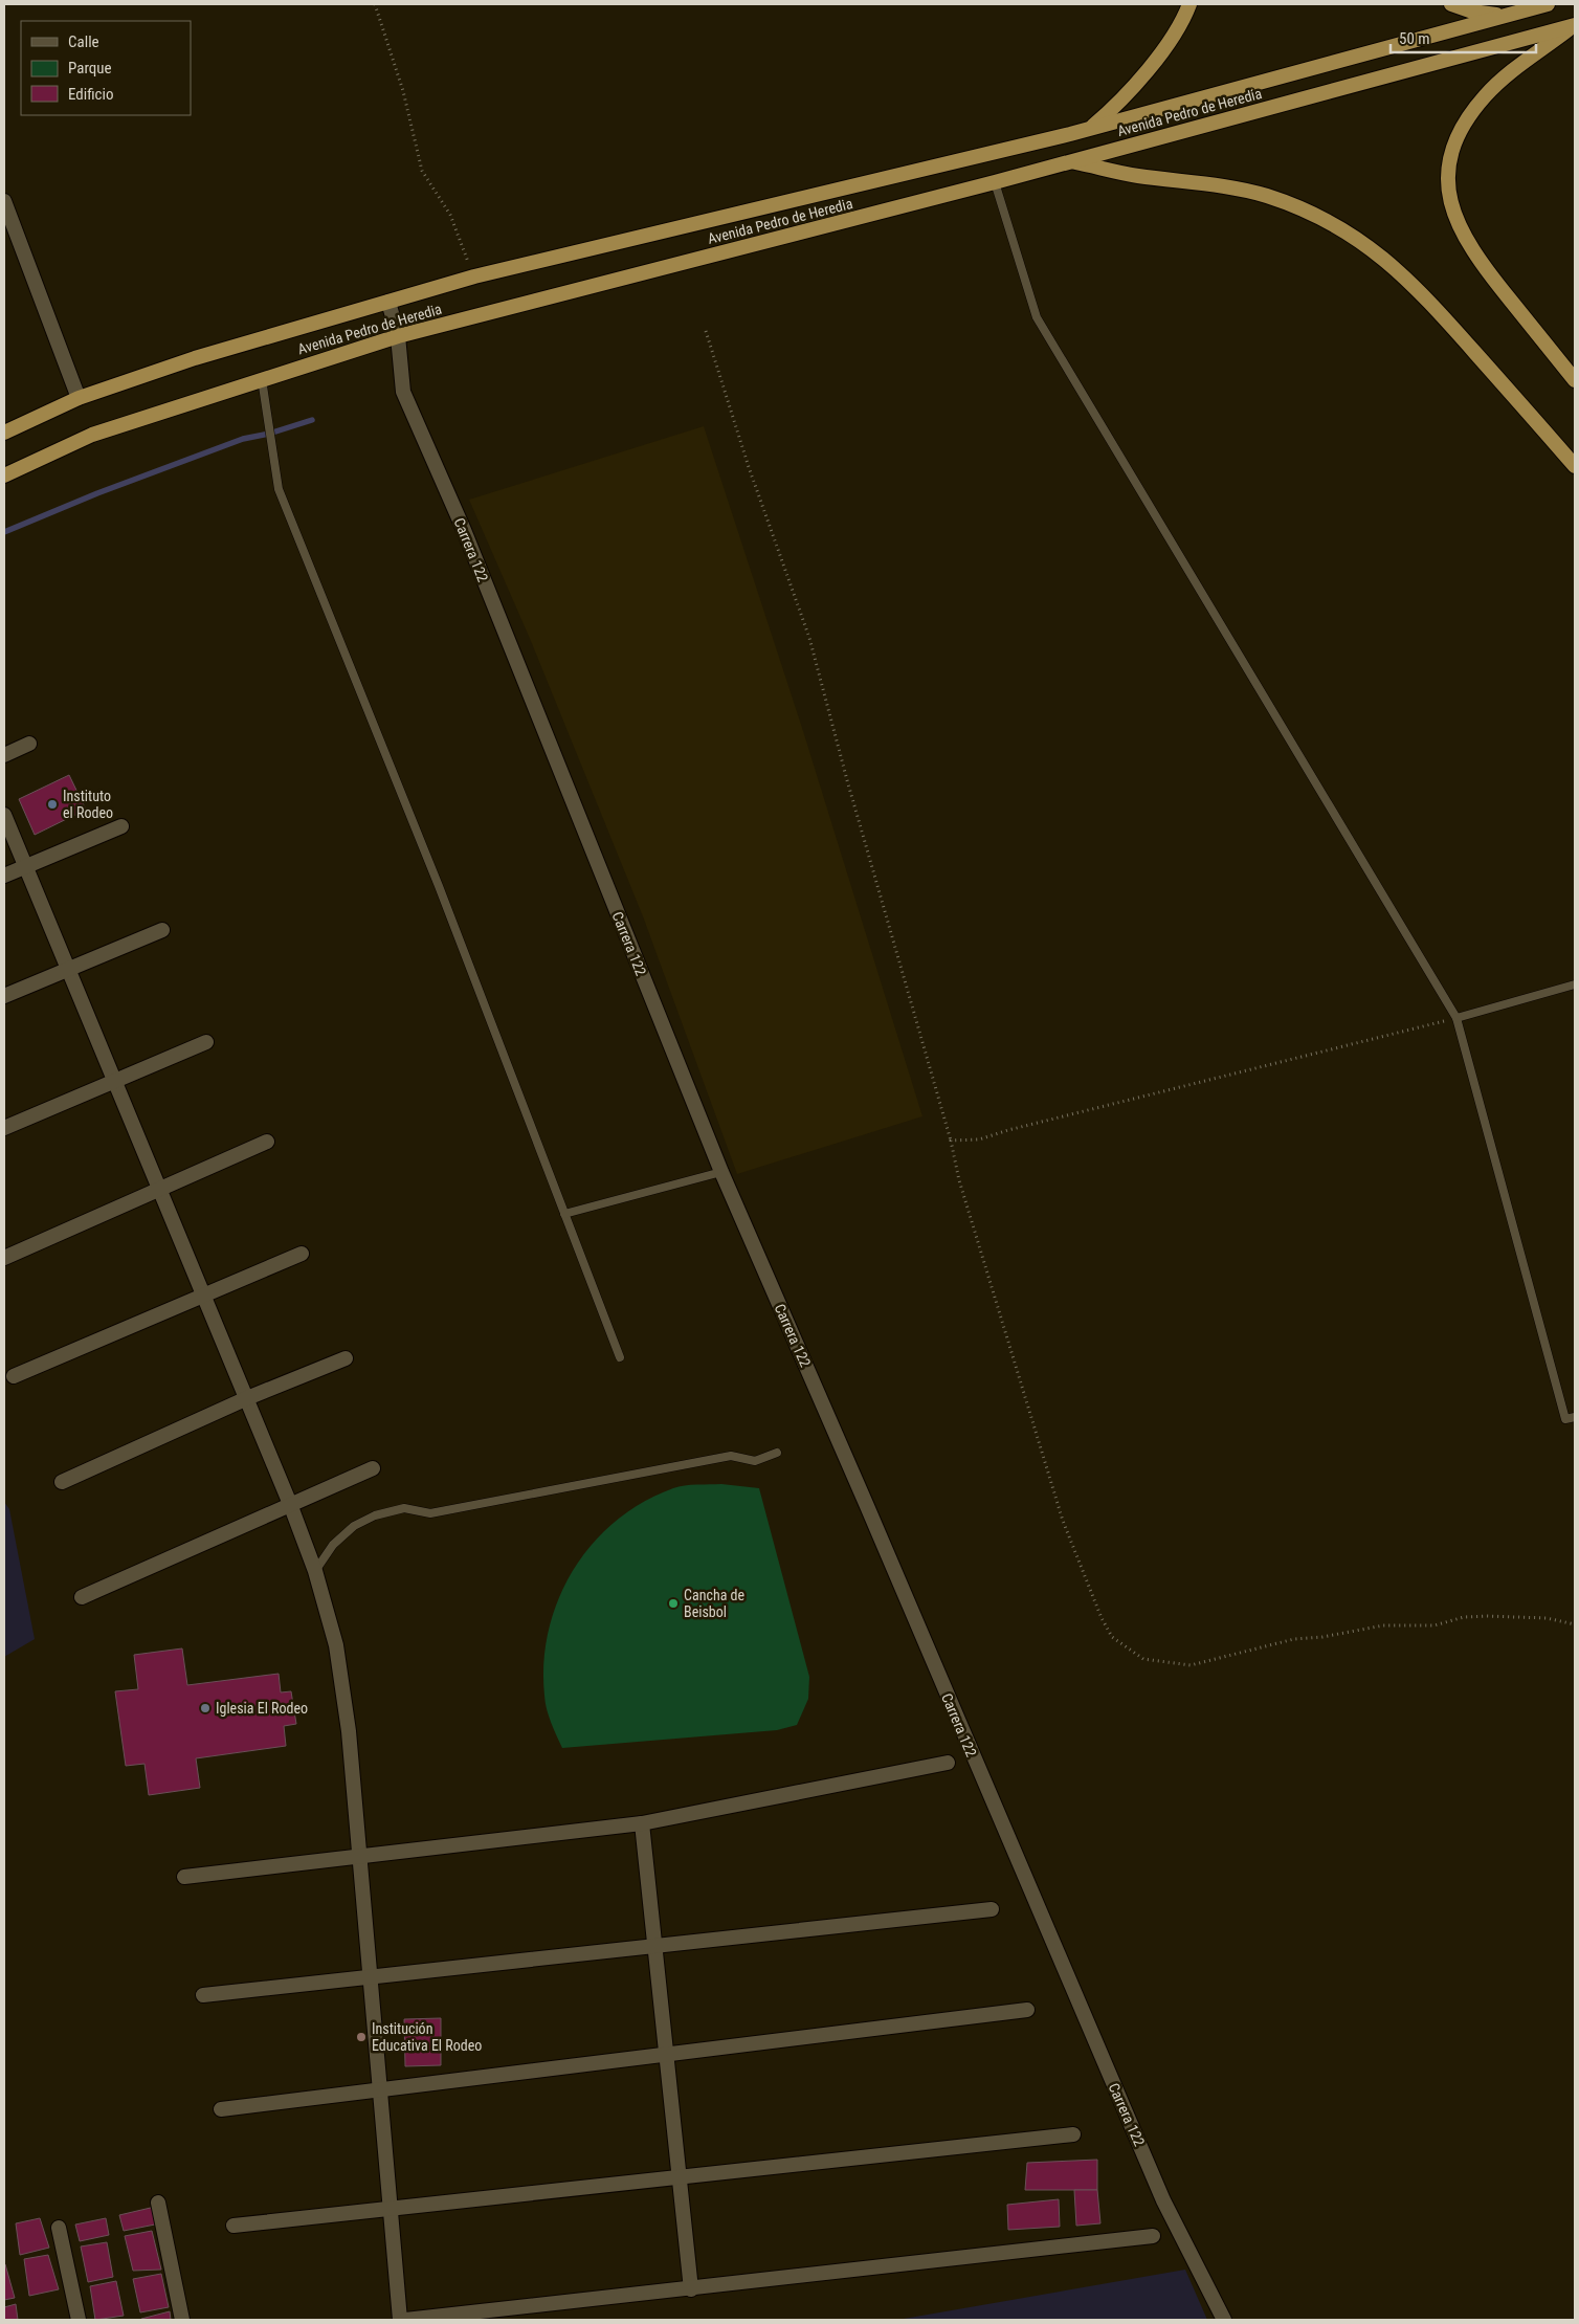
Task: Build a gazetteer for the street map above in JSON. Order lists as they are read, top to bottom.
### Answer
{
  "streets": {
    "highway": ["Avenida Pedro de Heredia"],
    "street": ["Carrera 122"]
  },
  "crossings": [
    ["Avenida Pedro de Heredia", "Carrera 122"]
  ],
  "places": [
    "Instituto el Rodeo",
    "Cancha de Beisbol",
    "Iglesia El Rodeo",
    "Institución Educativa El Rodeo"
  ],
  "legend": ["Calle", "Parque", "Edificio"],
  "scale_bar": "50 m"
}
